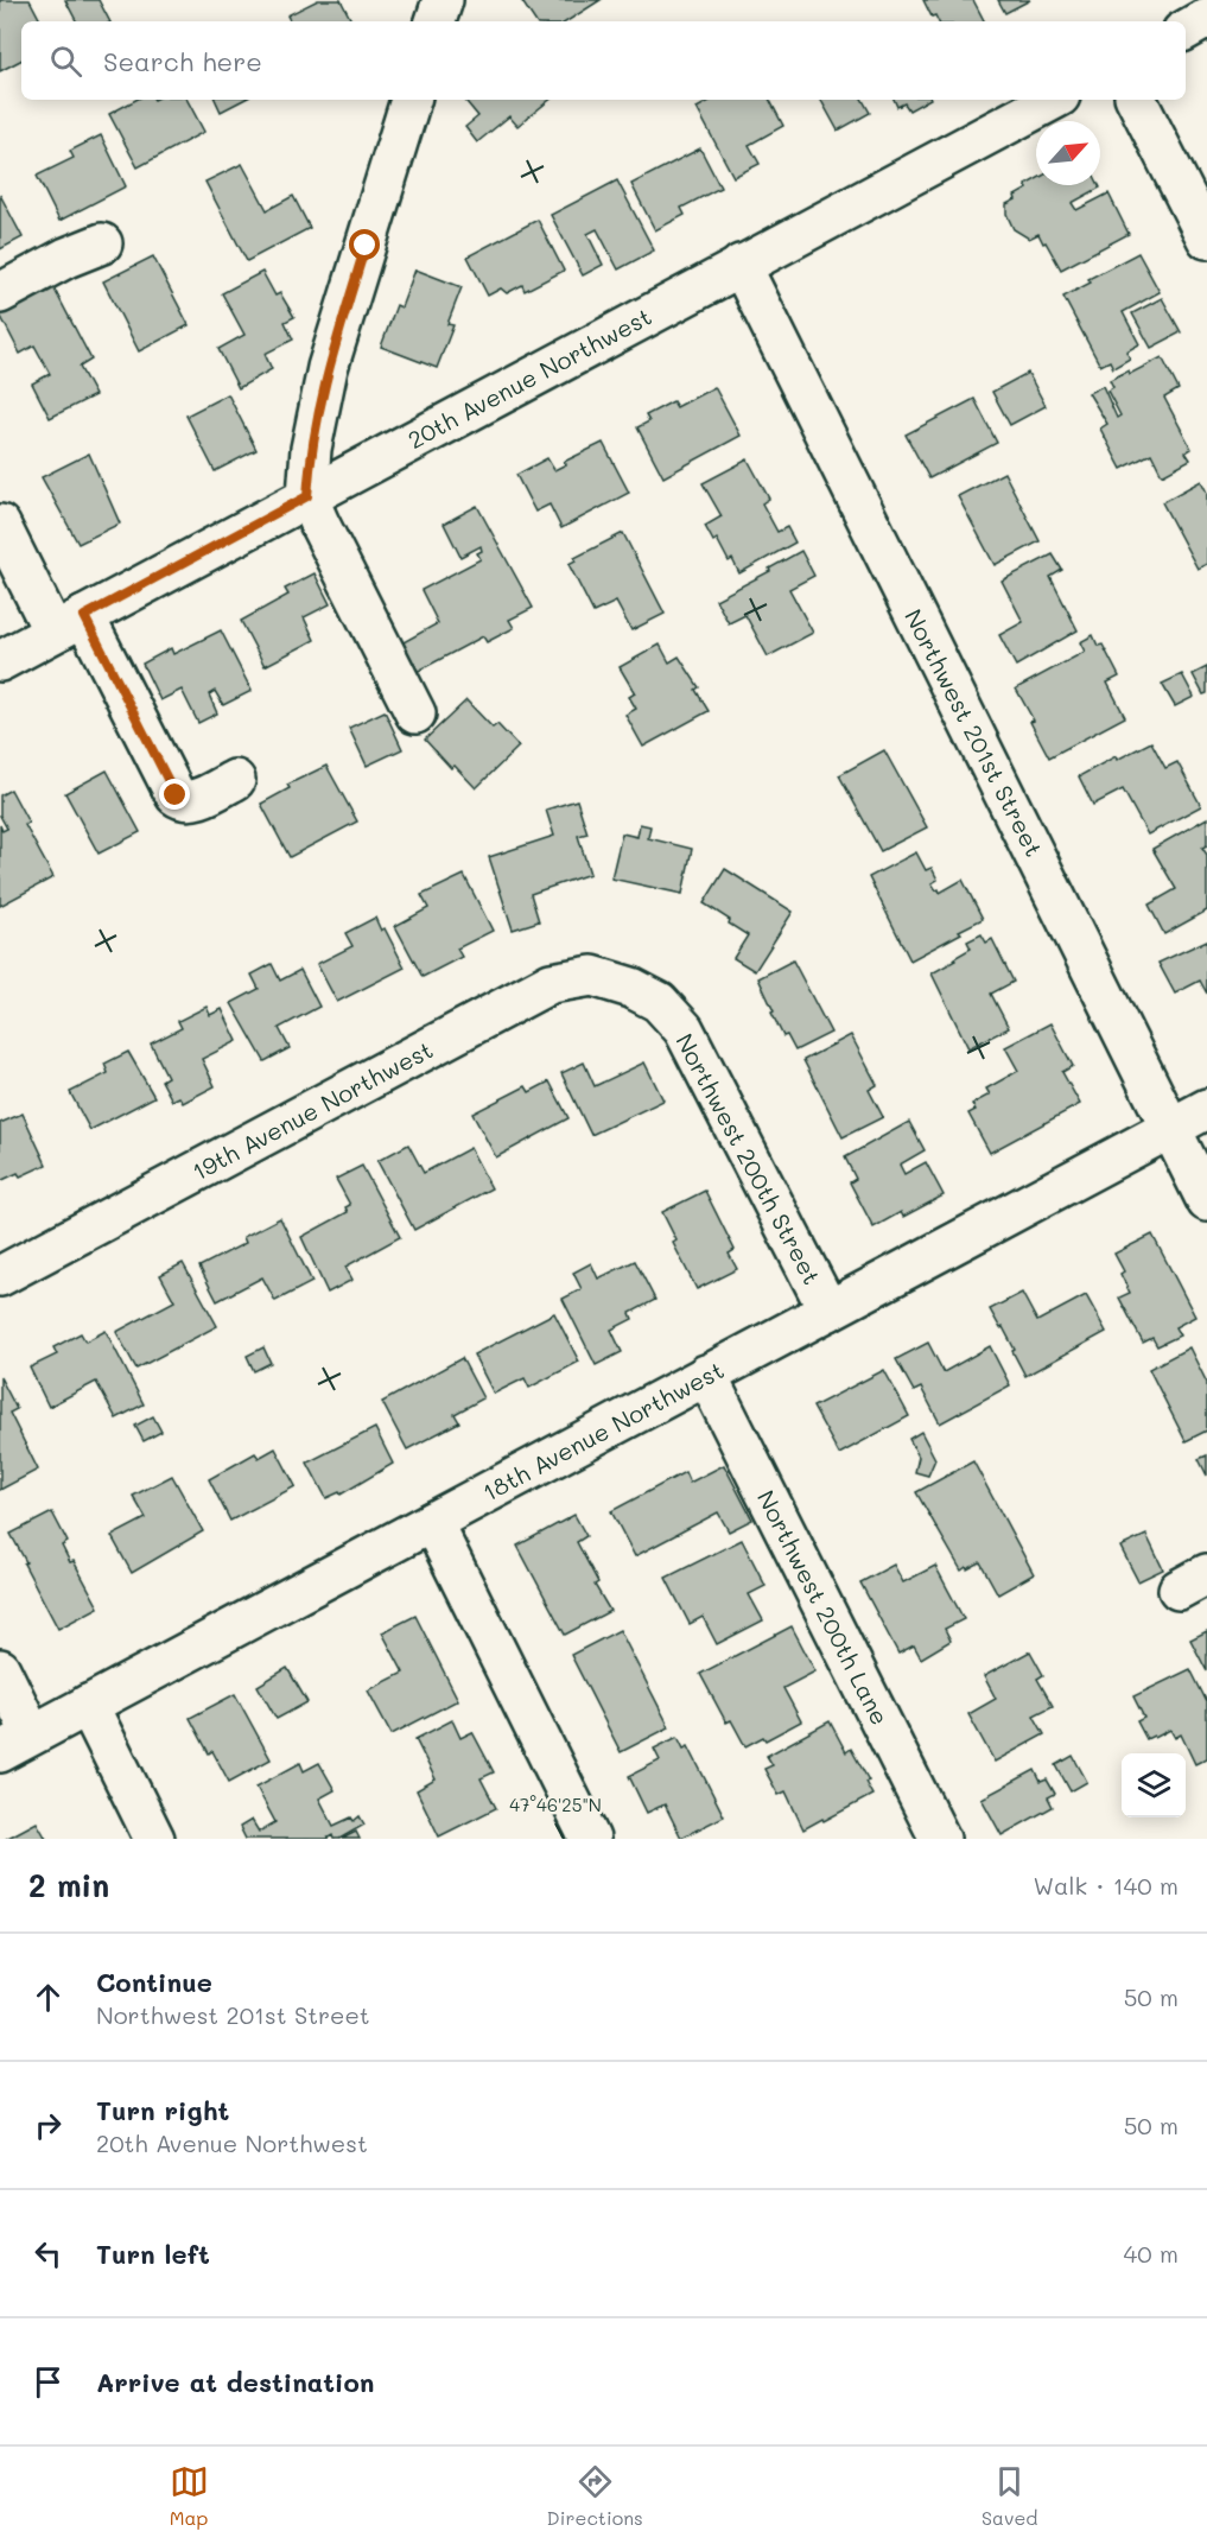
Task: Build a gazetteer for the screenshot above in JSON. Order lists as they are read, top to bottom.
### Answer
{
  "streets": {
    "street": [
      "20th Avenue Northwest",
      "Northwest 201st Street",
      "19th Avenue Northwest",
      "Northwest 200th Street",
      "18th Avenue Northwest",
      "Northwest 200th Lane"
    ]
  },
  "crossings": [
    ["20th Avenue Northwest", "Northwest 201st Street"],
    ["Northwest 201st Street", "18th Avenue Northwest"],
    ["19th Avenue Northwest", "Northwest 200th Street"],
    ["Northwest 200th Street", "18th Avenue Northwest"],
    ["18th Avenue Northwest", "Northwest 200th Lane"]
  ],
  "north": "top right",
  "page": {
    "search": "Search here",
    "heading": ["2 min", "Walk · 140 m"],
    "list": [
      ["Continue", "Northwest 201st Street", "50 m"],
      ["Turn right", "20th Avenue Northwest", "50 m"],
      ["Turn left", "40 m"],
      "Arrive at destination"
    ],
    "nav": ["Map", "Directions", "Saved"]
  },
  "coordinates": ["47°46'25\"N"]
}
